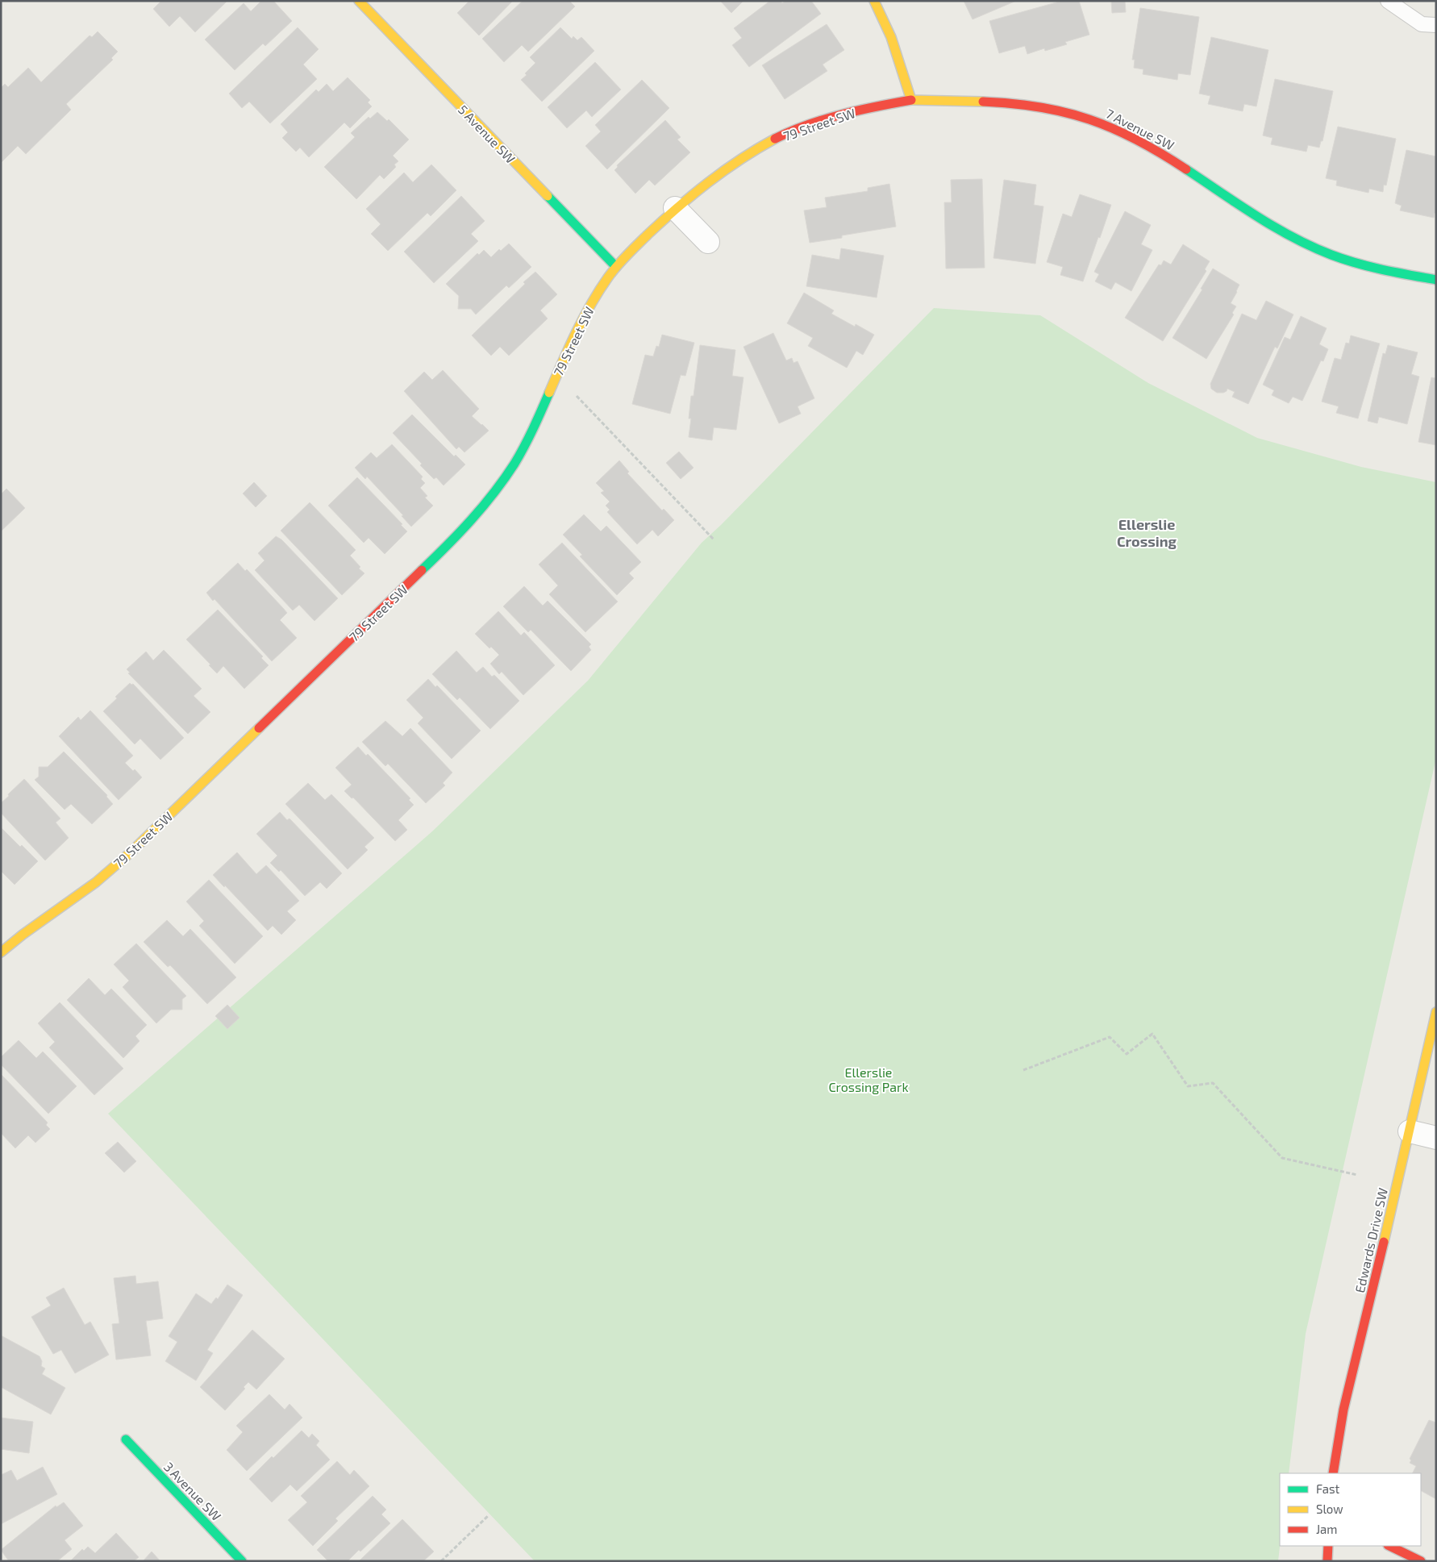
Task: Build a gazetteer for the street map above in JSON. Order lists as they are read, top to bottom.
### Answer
{
  "streets": {
    "street": [
      "79 Street SW",
      "7 Avenue SW",
      "5 Avenue SW",
      "Edwards Drive SW",
      "3 Avenue SW"
    ]
  },
  "crossings": [
    ["79 Street SW", "7 Avenue SW"],
    ["79 Street SW", "5 Avenue SW"]
  ],
  "districts": ["Ellerslie Crossing"],
  "parks": ["Ellerslie Crossing Park"],
  "legend": ["Fast", "Slow", "Jam"]
}
